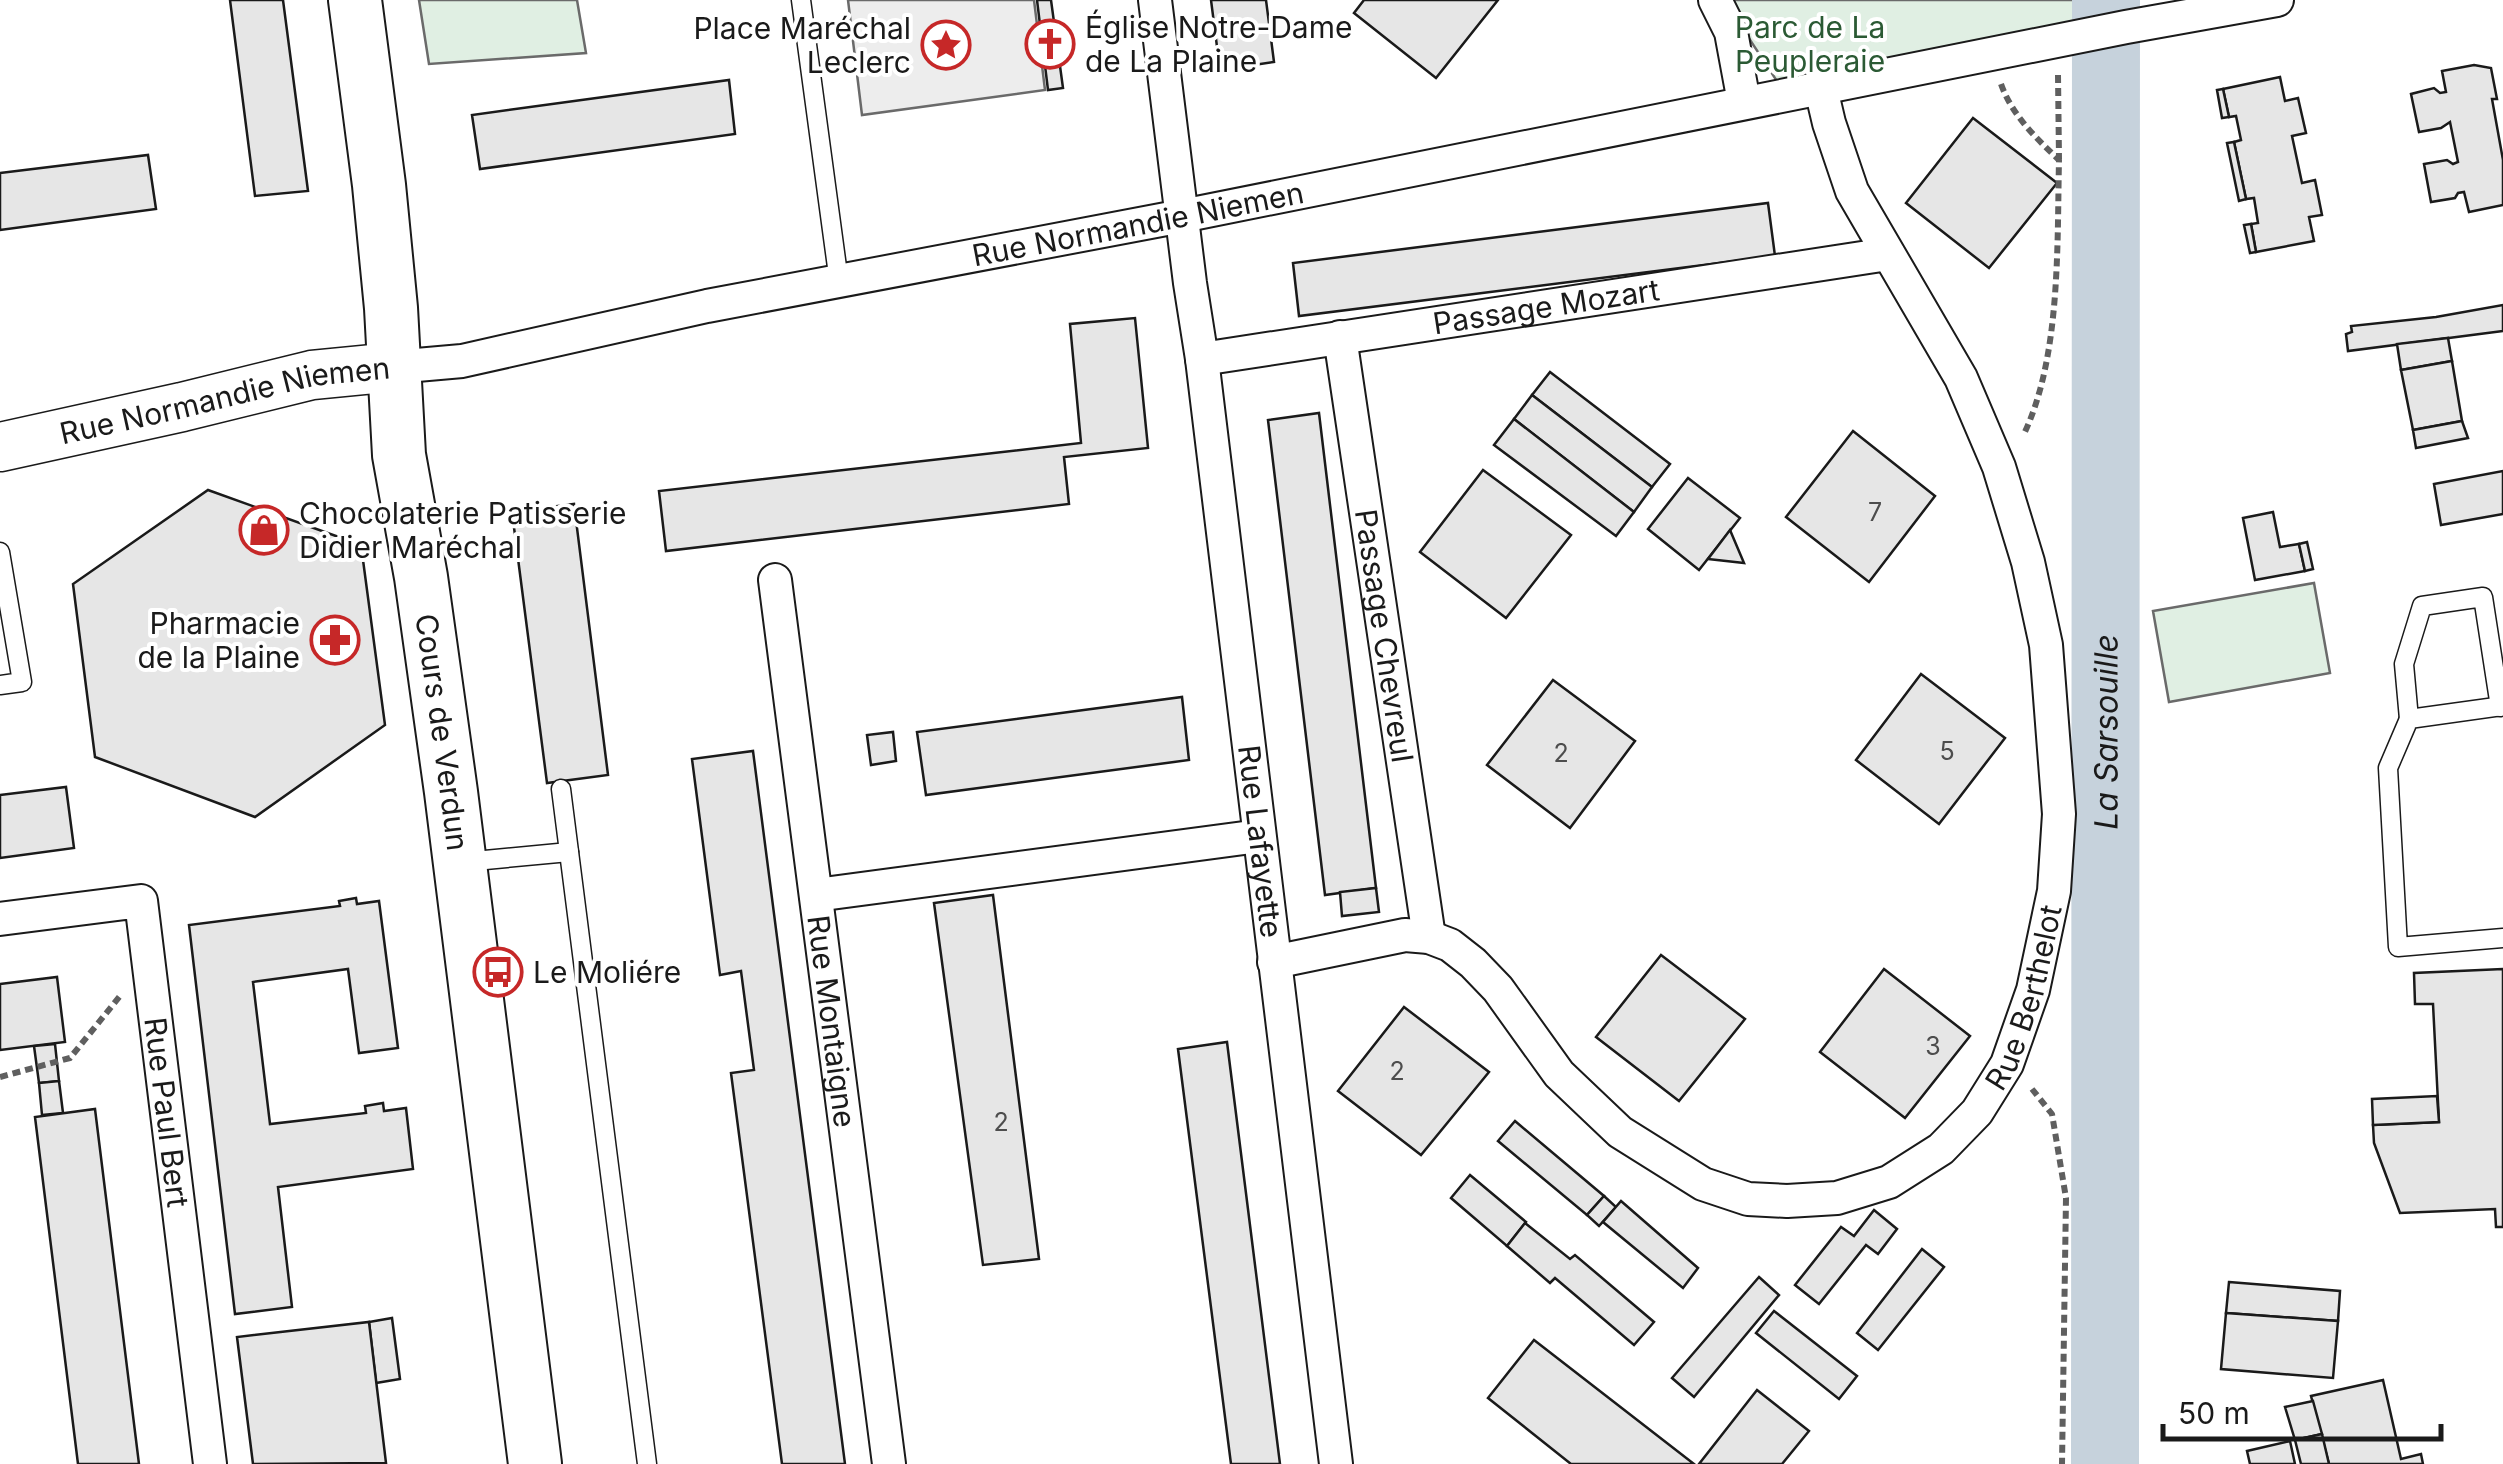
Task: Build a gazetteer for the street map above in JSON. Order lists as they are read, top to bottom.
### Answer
{
  "streets": {
    "main road": ["Rue Normandie Niemen", "Cours de Verdun"],
    "street": [
      "Passage Mozart",
      "Passage Chevreul",
      "Rue Lafayette",
      "Rue Berthelot",
      "Rue Montaigne",
      "Rue Paul Bert"
    ]
  },
  "crossings": [
    ["Rue Normandie Niemen", "Cours de Verdun"],
    ["Rue Normandie Niemen", "Rue Lafayette"],
    ["Rue Normandie Niemen", "Rue Berthelot"],
    ["Passage Mozart", "Passage Chevreul"],
    ["Passage Mozart", "Rue Lafayette"],
    ["Passage Mozart", "Rue Berthelot"],
    ["Passage Chevreul", "Rue Berthelot"]
  ],
  "water": ["La Sarsouille"],
  "parks": ["Parc de La Peupleraie"],
  "places": {
    "church": ["Église Notre-Dame de La Plaine"],
    "place": ["Place Maréchal Leclerc"],
    "shop": ["Chocolaterie Patisserie Didier Maréchal"],
    "pharmacy": ["Pharmacie de la Plaine"],
    "bus stop": ["Le Moliére"]
  },
  "house_numbers": [
    "7",
    "5",
    "2",
    "3",
    "2",
    "2"
  ],
  "scale_bar": "50 m"
}
